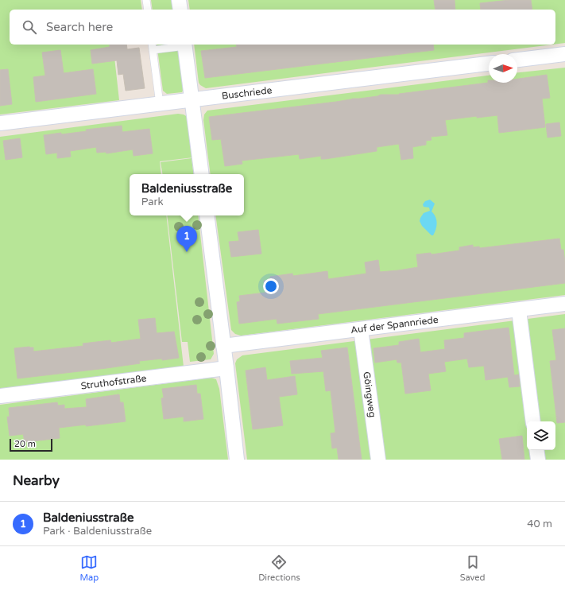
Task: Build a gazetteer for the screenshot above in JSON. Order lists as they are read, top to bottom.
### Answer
{
  "streets": {
    "street": [
      "Buschriede",
      "Auf der Spannriede",
      "Struthofstraße",
      "Göingweg"
    ]
  },
  "crossings": [
    ["Auf der Spannriede", "Göingweg"]
  ],
  "scale_bar": "20 m",
  "north": "right",
  "page": {
    "search": "Search here",
    "popup": ["Baldeniusstraße", "Park"],
    "pins": "1",
    "scale": "20 m",
    "heading": "Nearby",
    "list": [
      {
        "mark": "1",
        "name": "Baldeniusstraße",
        "note": "Park · Baldeniusstraße",
        "value": "40 m"
      }
    ],
    "nav": ["Map", "Directions", "Saved"]
  }
}
